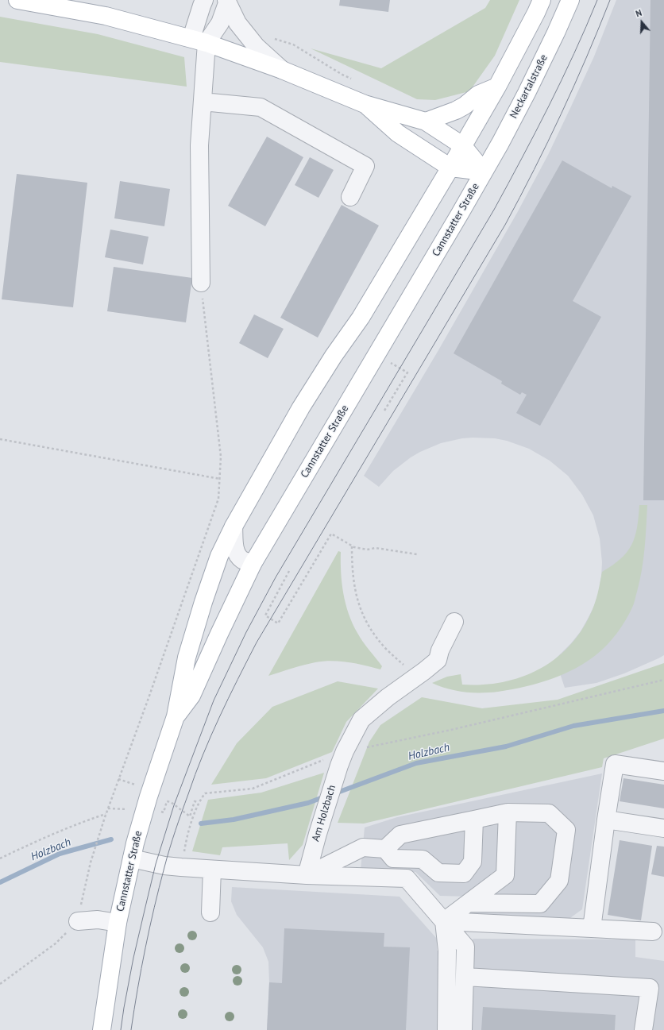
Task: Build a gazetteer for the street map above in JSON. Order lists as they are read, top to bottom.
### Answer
{
  "streets": {
    "main road": ["Neckartalstraße", "Cannstatter Straße"],
    "street": ["Am Holzbach"]
  },
  "crossings": [
    ["Neckartalstraße", "Cannstatter Straße"]
  ],
  "water": ["Holzbach"],
  "north": "top"
}
